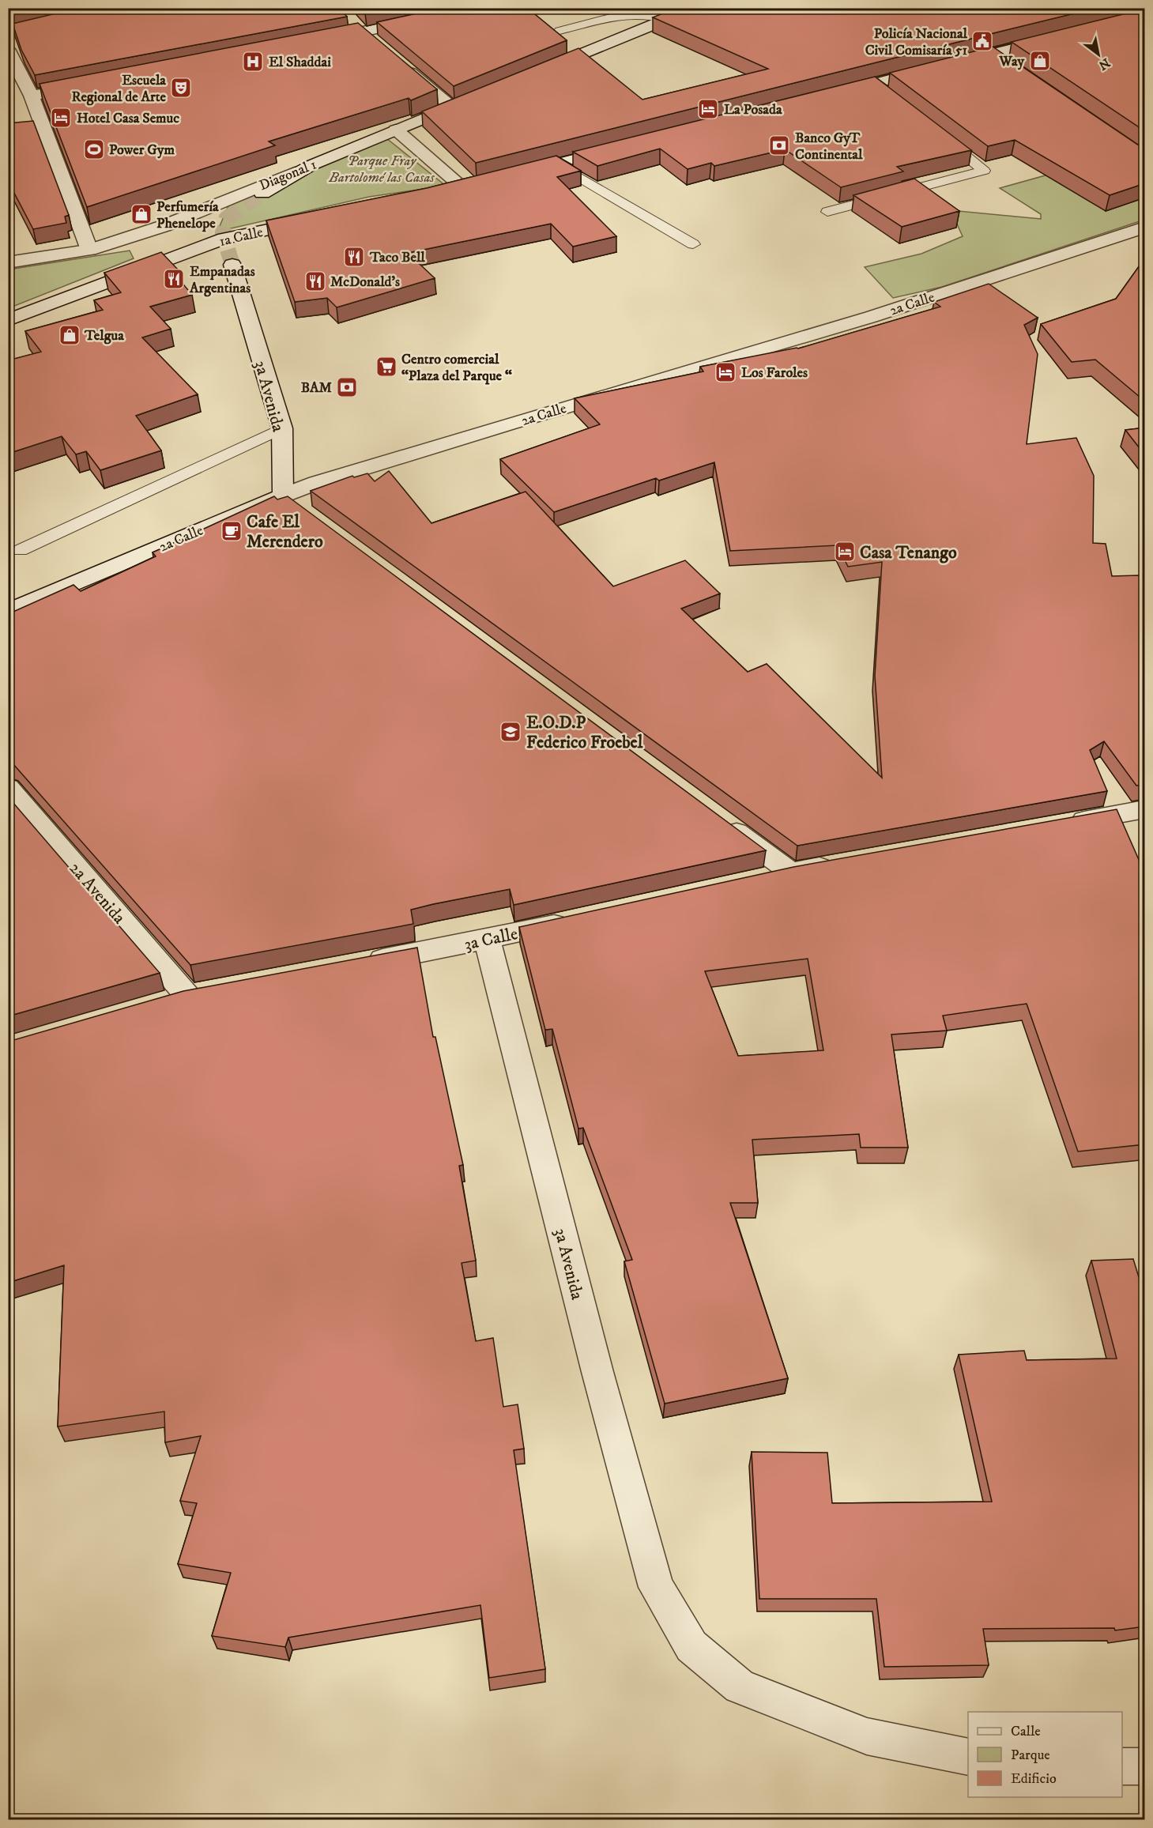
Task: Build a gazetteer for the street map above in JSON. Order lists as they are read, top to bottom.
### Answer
{
  "streets": {
    "street": [
      "Diagonal 1",
      "1a Calle",
      "2a Calle",
      "3a Avenida",
      "2a Avenida",
      "3a Calle"
    ]
  },
  "crossings": [
    ["2a Calle", "3a Avenida"],
    ["3a Avenida", "3a Calle"]
  ],
  "parks": ["Parque Fray Bartolomé las Casas"],
  "places": {
    "public building": ["Policía Nacional Civil Comisaría 51"],
    "shop": ["Way", "Perfumería Phenelope", "Telgua"],
    "hospital": ["El Shaddai"],
    "theatre": ["Escuela Regional de Arte"],
    "hotel": [
      "La Posada",
      "Hotel Casa Semuc",
      "Los Faroles",
      "Casa Tenango"
    ],
    "bank": ["Banco GyT Continental", "BAM"],
    "sports": ["Power Gym"],
    "restaurant": ["Taco Bell", "Empanadas Argentinas", "McDonald's"],
    "supermarket": ["Centro comercial “Plaza del Parque “"],
    "cafe": ["Cafe El Merendero"],
    "school or university": ["E.O.D.P Federico Froebel"]
  },
  "legend": ["Calle", "Parque", "Edificio"],
  "north": "bottom right"
}
